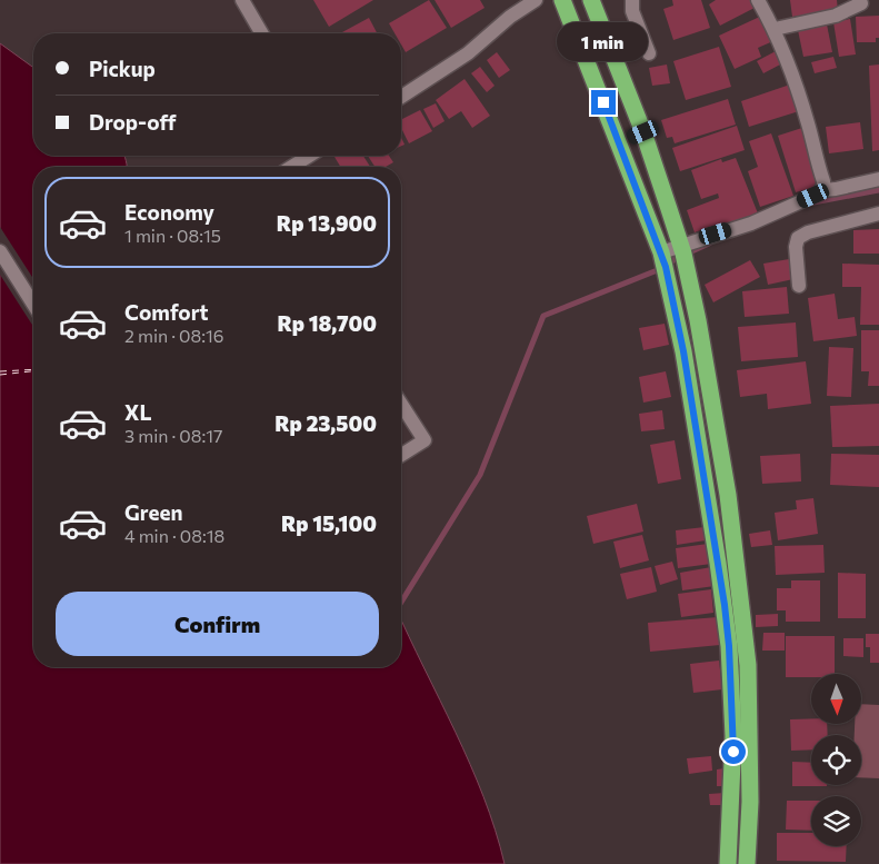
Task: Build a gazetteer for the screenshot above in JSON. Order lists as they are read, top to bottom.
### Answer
{
  "north": "bottom",
  "page": {
    "bubble": "1 min",
    "banner": ["Pickup", "Drop-off"],
    "list": [
      {
        "name": "Economy",
        "note": "1 min · 08:15",
        "value": "Rp 13,900"
      },
      {
        "name": "Comfort",
        "note": "2 min · 08:16",
        "value": "Rp 18,700"
      },
      {
        "name": "XL",
        "note": "3 min · 08:17",
        "value": "Rp 23,500"
      },
      {
        "name": "Green",
        "note": "4 min · 08:18",
        "value": "Rp 15,100"
      }
    ],
    "buttons": "Confirm"
  }
}
